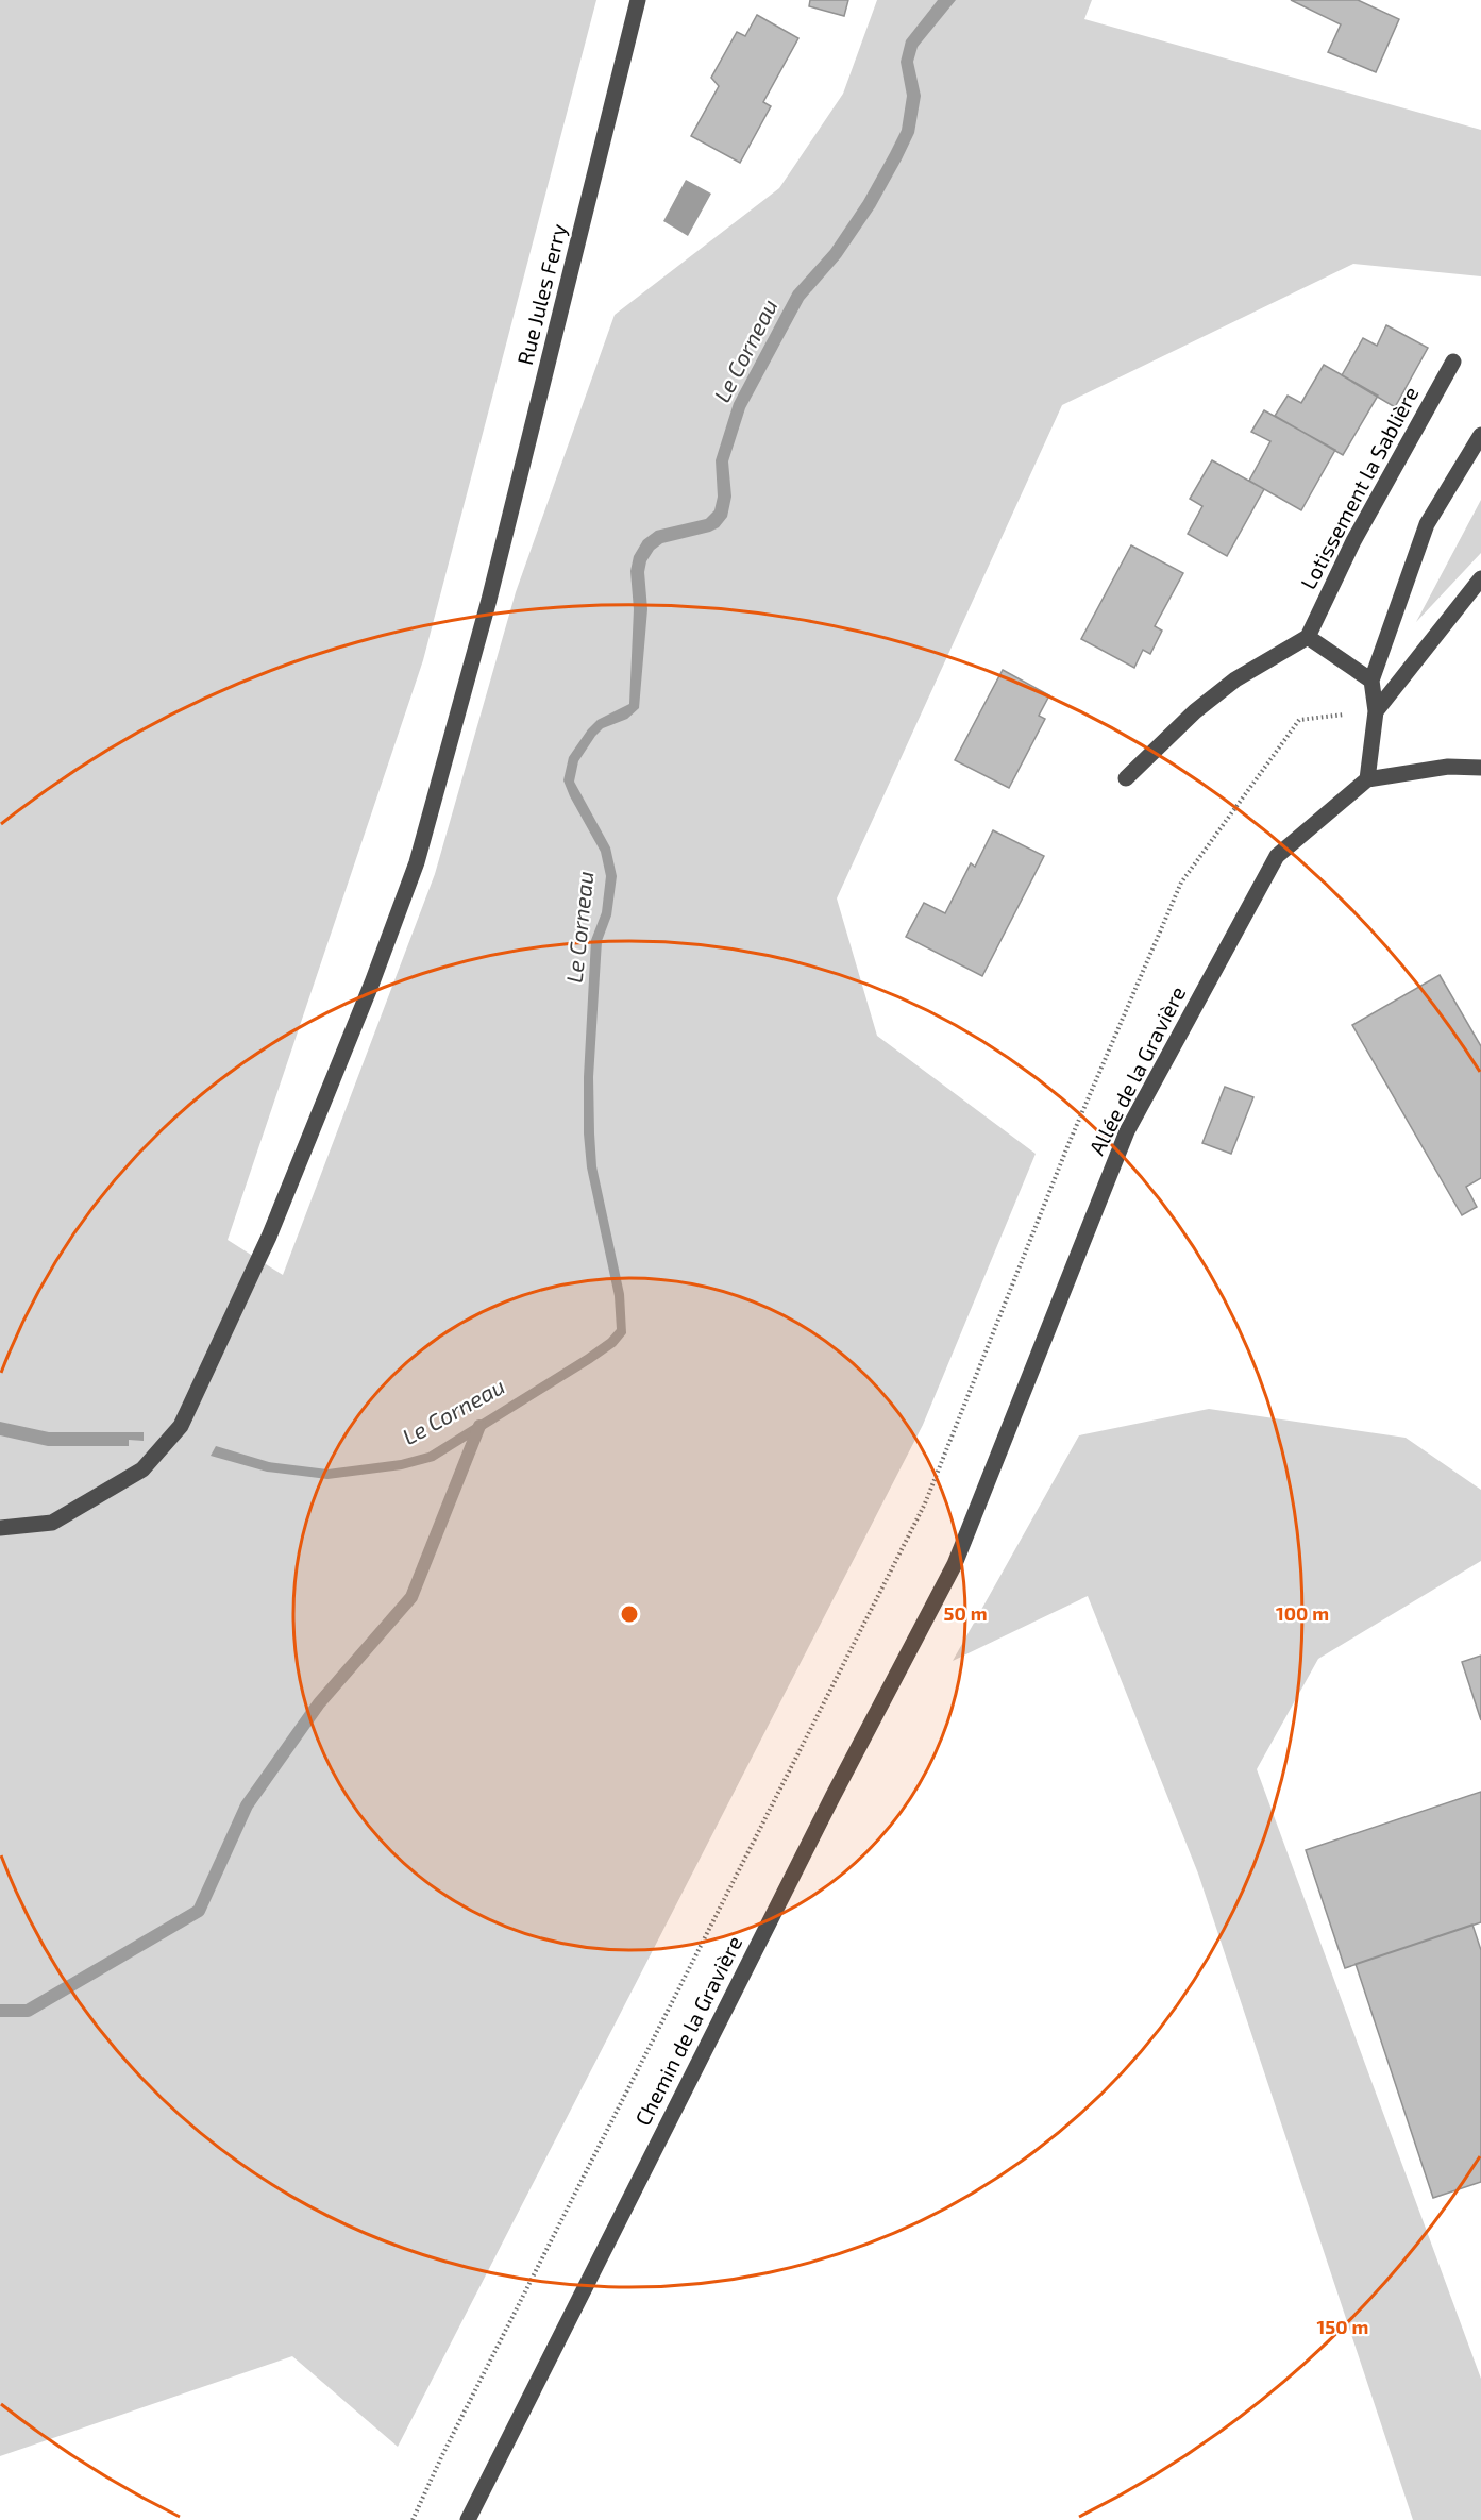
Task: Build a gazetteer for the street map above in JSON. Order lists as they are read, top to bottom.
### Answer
{
  "streets": {
    "street": [
      "Rue Jules Ferry",
      "Lotissement la Sablière",
      "Allée de la Gravière",
      "Chemin de la Gravière"
    ]
  },
  "crossings": [
    ["Allée de la Gravière", "Chemin de la Gravière"]
  ],
  "water": ["Le Corneau"],
  "rings": ["50 m", "100 m", "150 m"]
}
